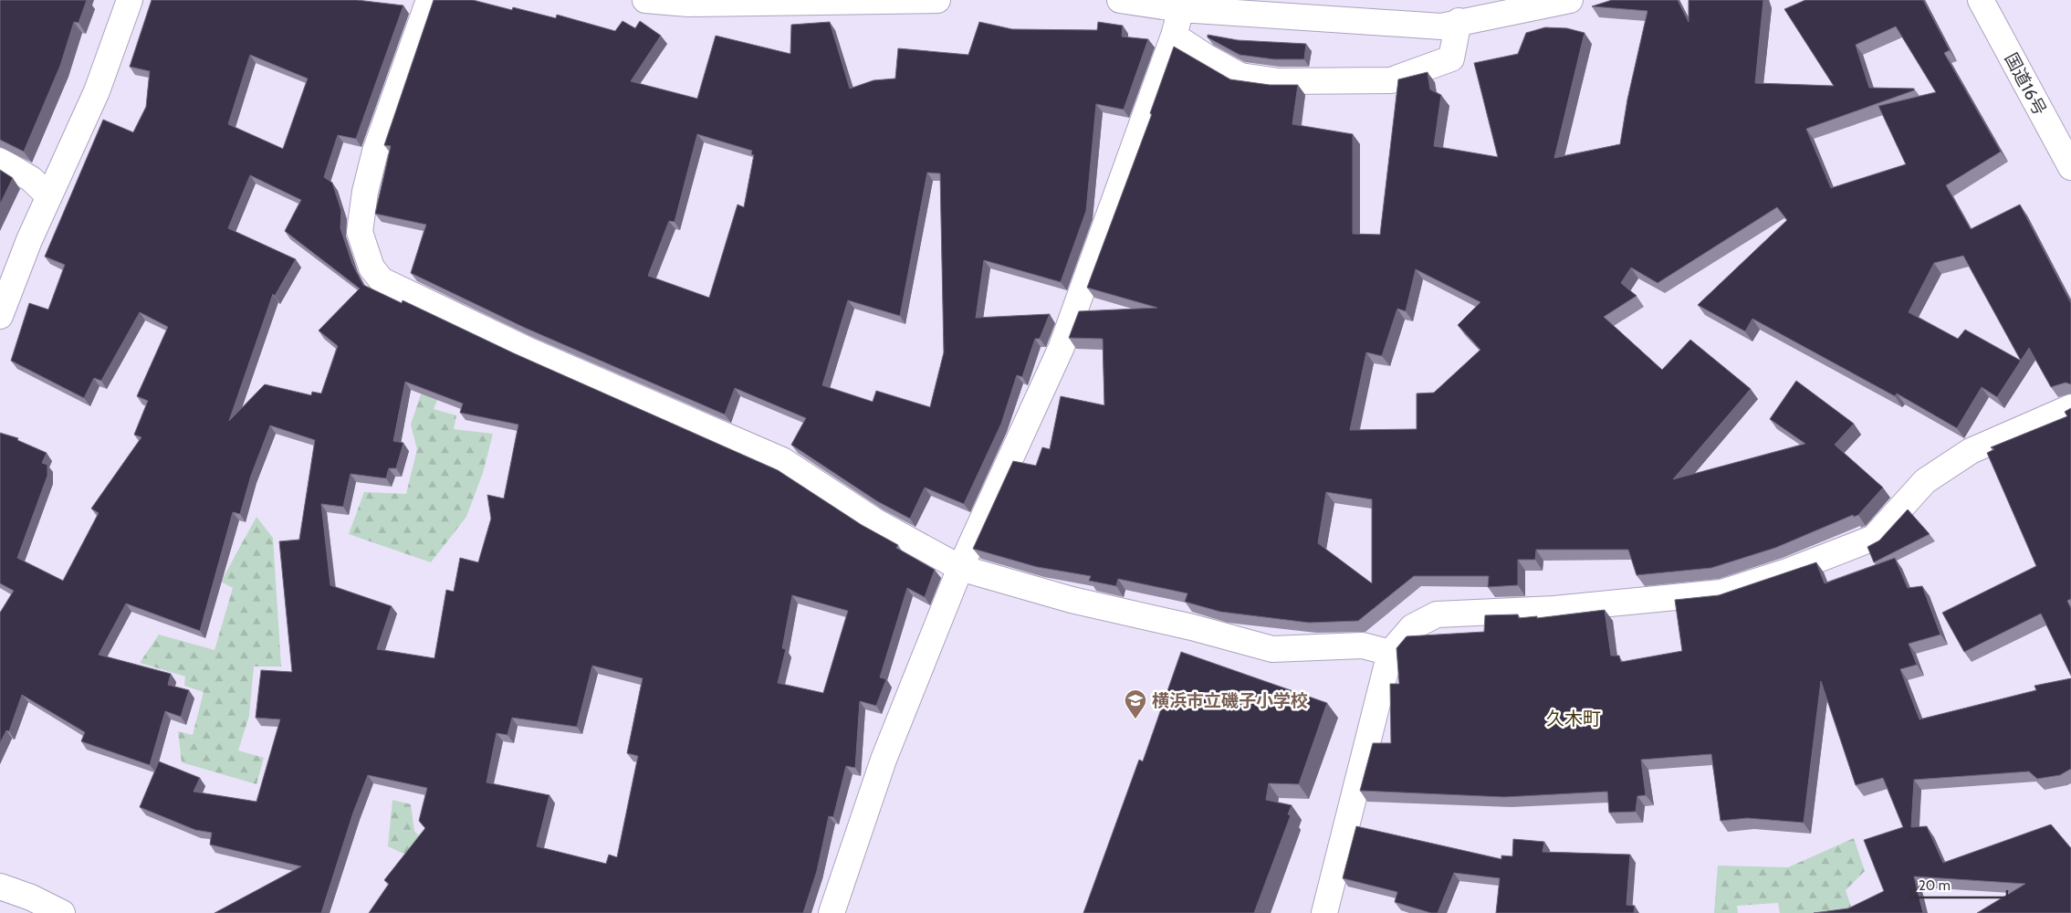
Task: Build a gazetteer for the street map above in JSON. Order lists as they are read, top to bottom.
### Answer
{
  "streets": {
    "main road": ["国道16号"]
  },
  "districts": ["久木町"],
  "places": {
    "school or university": ["横浜市立磯子小学校"]
  },
  "scale_bar": "20 m"
}
